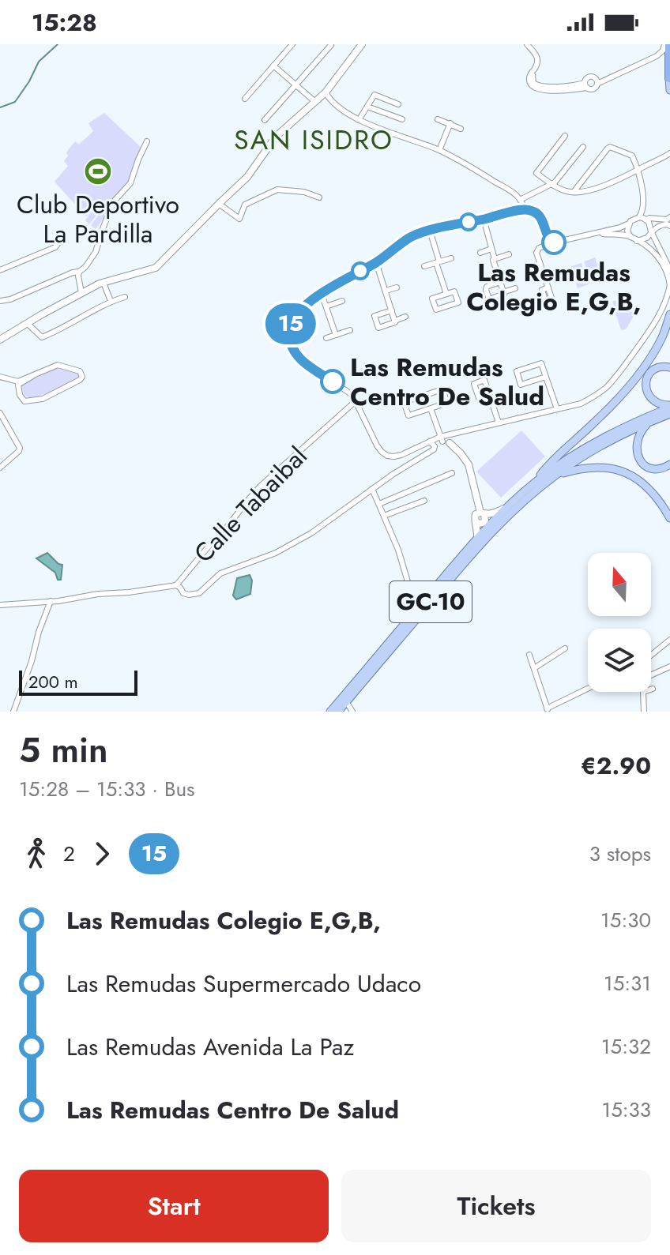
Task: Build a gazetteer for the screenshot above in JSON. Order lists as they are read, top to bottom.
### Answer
{
  "streets": {
    "main road": ["GC-10"],
    "street": ["Calle Tabaibal"]
  },
  "districts": ["SAN ISIDRO"],
  "places": {
    "sports": ["Club Deportivo La Pardilla"],
    "other": ["Las Remudas Colegio E,G,B,", "Las Remudas Centro De Salud"]
  },
  "lines": ["bus line 15"],
  "scale_bar": "200 m",
  "north": "top",
  "page": {
    "status": "15:28",
    "on_map": "15",
    "scale": "200 m",
    "heading": ["5 min", "15:28 – 15:33 · Bus", "€2.90"],
    "legs": ["2", "15", "3 stops"],
    "list": [
      {
        "name": "Las Remudas Colegio E,G,B,",
        "value": "15:30"
      },
      {
        "name": "Las Remudas Supermercado Udaco",
        "value": "15:31"
      },
      {
        "name": "Las Remudas Avenida La Paz",
        "value": "15:32"
      },
      {
        "name": "Las Remudas Centro De Salud",
        "value": "15:33"
      }
    ],
    "buttons": ["Start", "Tickets"]
  }
}
